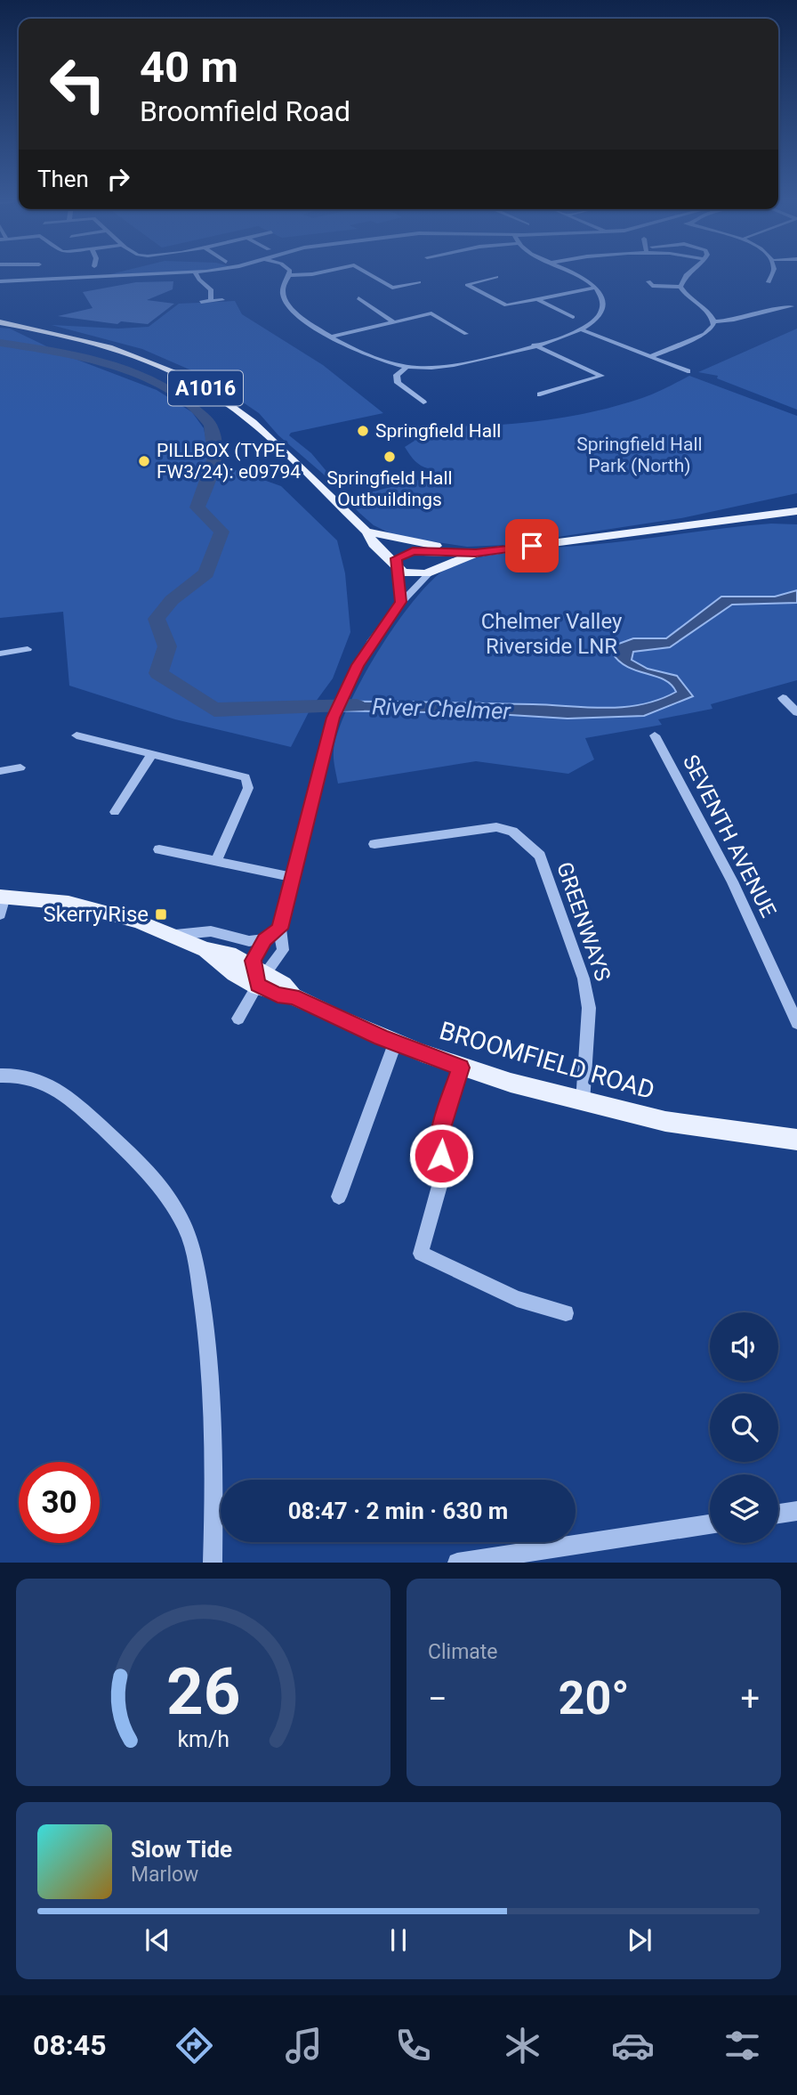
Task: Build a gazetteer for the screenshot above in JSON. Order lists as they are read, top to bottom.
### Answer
{
  "streets": {
    "main road": ["A1016", "BROOMFIELD ROAD"],
    "street": ["SEVENTH AVENUE", "GREENWAYS"]
  },
  "crossings": [
    ["GREENWAYS", "BROOMFIELD ROAD"]
  ],
  "water": ["River Chelmer"],
  "parks": ["Springfield Hall Park (North)", "Chelmer Valley Riverside LNR"],
  "places": {
    "other": ["Springfield Hall", "Springfield Hall Outbuildings", "PILLBOX (TYPE FW3/24): e09794"],
    "transit": ["Skerry Rise"]
  },
  "page": {
    "turn": ["40 m", "Broomfield Road"],
    "then": "Then",
    "limit": "30",
    "trip": "08:47 · 2 min · 630 m",
    "tile": "Climate",
    "heat": ["−", "20°", "+"],
    "song": ["Slow Tide", "Marlow"],
    "tabs": "08:45",
    "gauge": ["26", "km/h"]
  }
}
